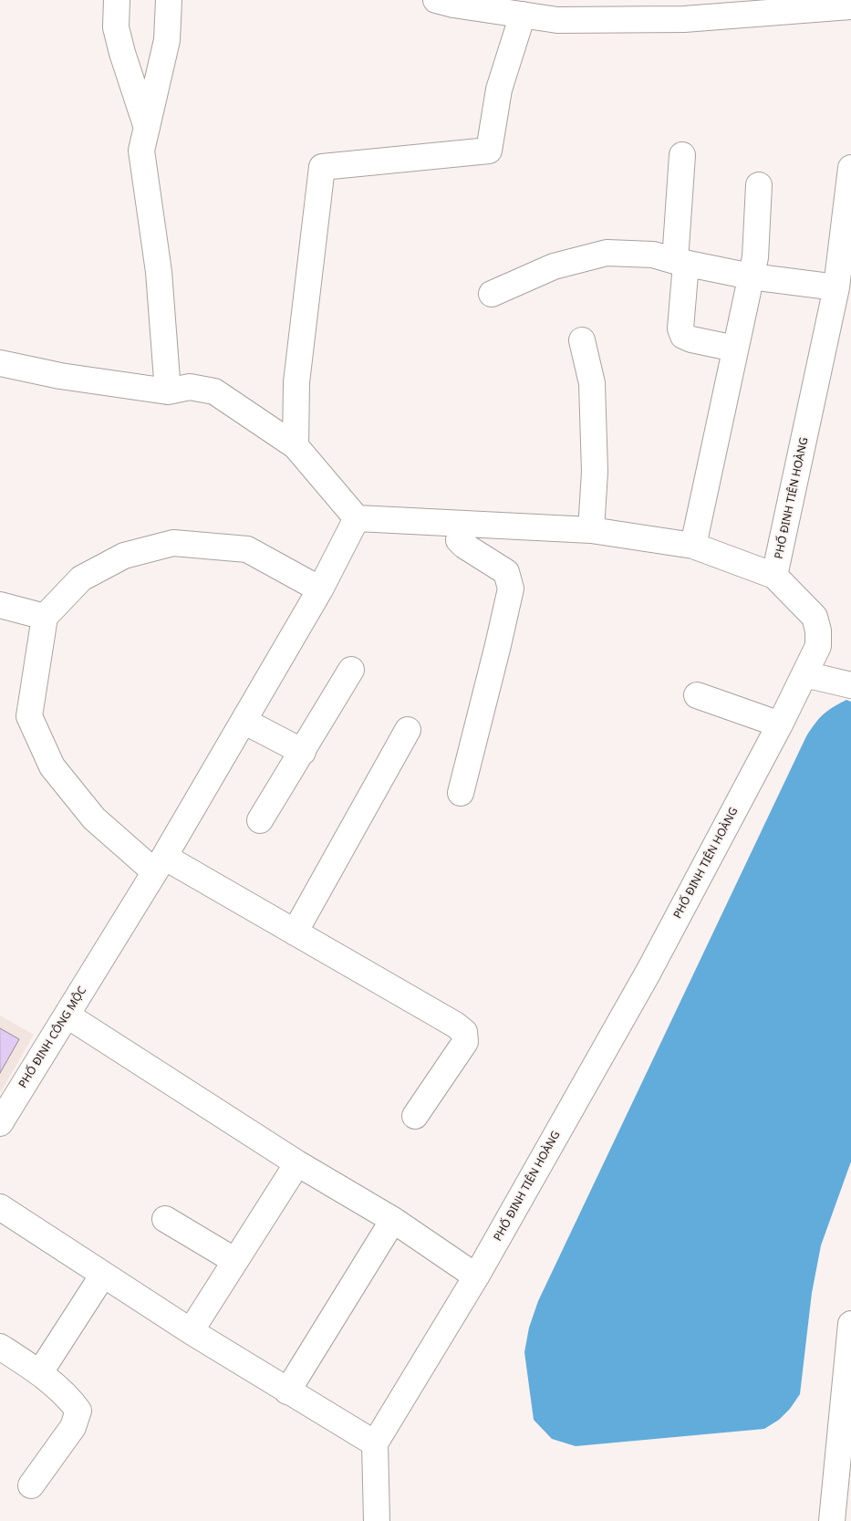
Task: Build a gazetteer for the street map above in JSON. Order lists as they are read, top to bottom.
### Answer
{
  "streets": {
    "street": ["PHỐ ĐINH TIÊN HOÀNG", "PHỐ ĐINH CÔNG MỘC"]
  }
}
